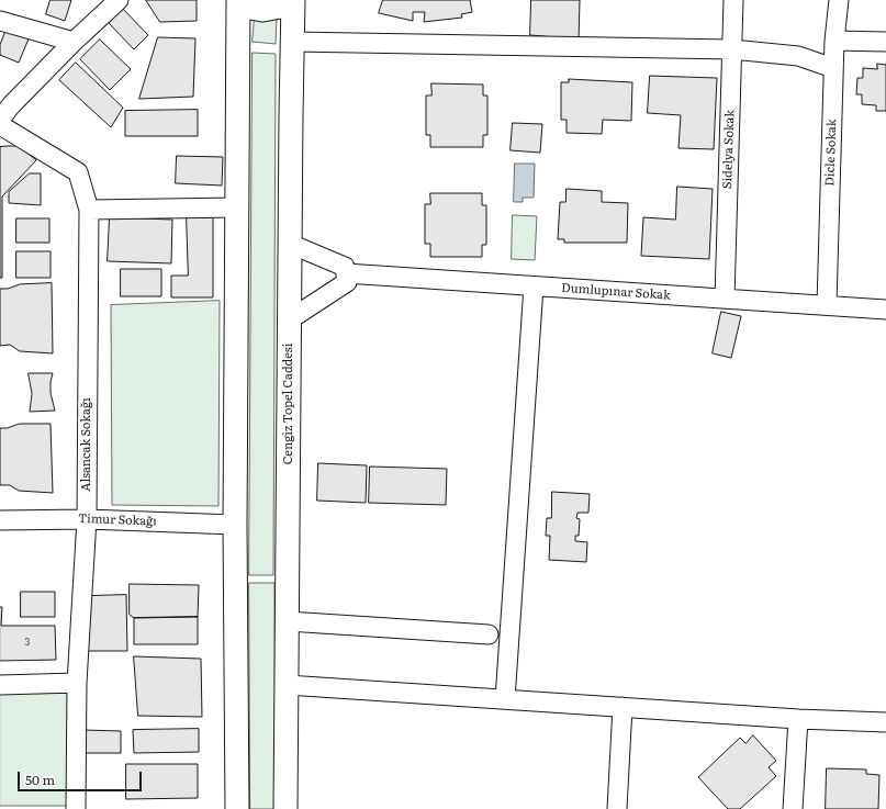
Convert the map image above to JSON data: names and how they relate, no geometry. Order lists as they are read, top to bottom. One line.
{"streets":{"main road":["Cengiz Topel Caddesi"],"street":["Sidelya Sokak","Dicle Sokak","Dumlupınar Sokak","Alsancak Sokağı","Timur Sokağı"]},"crossings":[["Sidelya Sokak","Dumlupınar Sokak"],["Dicle Sokak","Dumlupınar Sokak"],["Alsancak Sokağı","Timur Sokağı"]],"house_numbers":["3"],"scale_bar":"50 m"}
